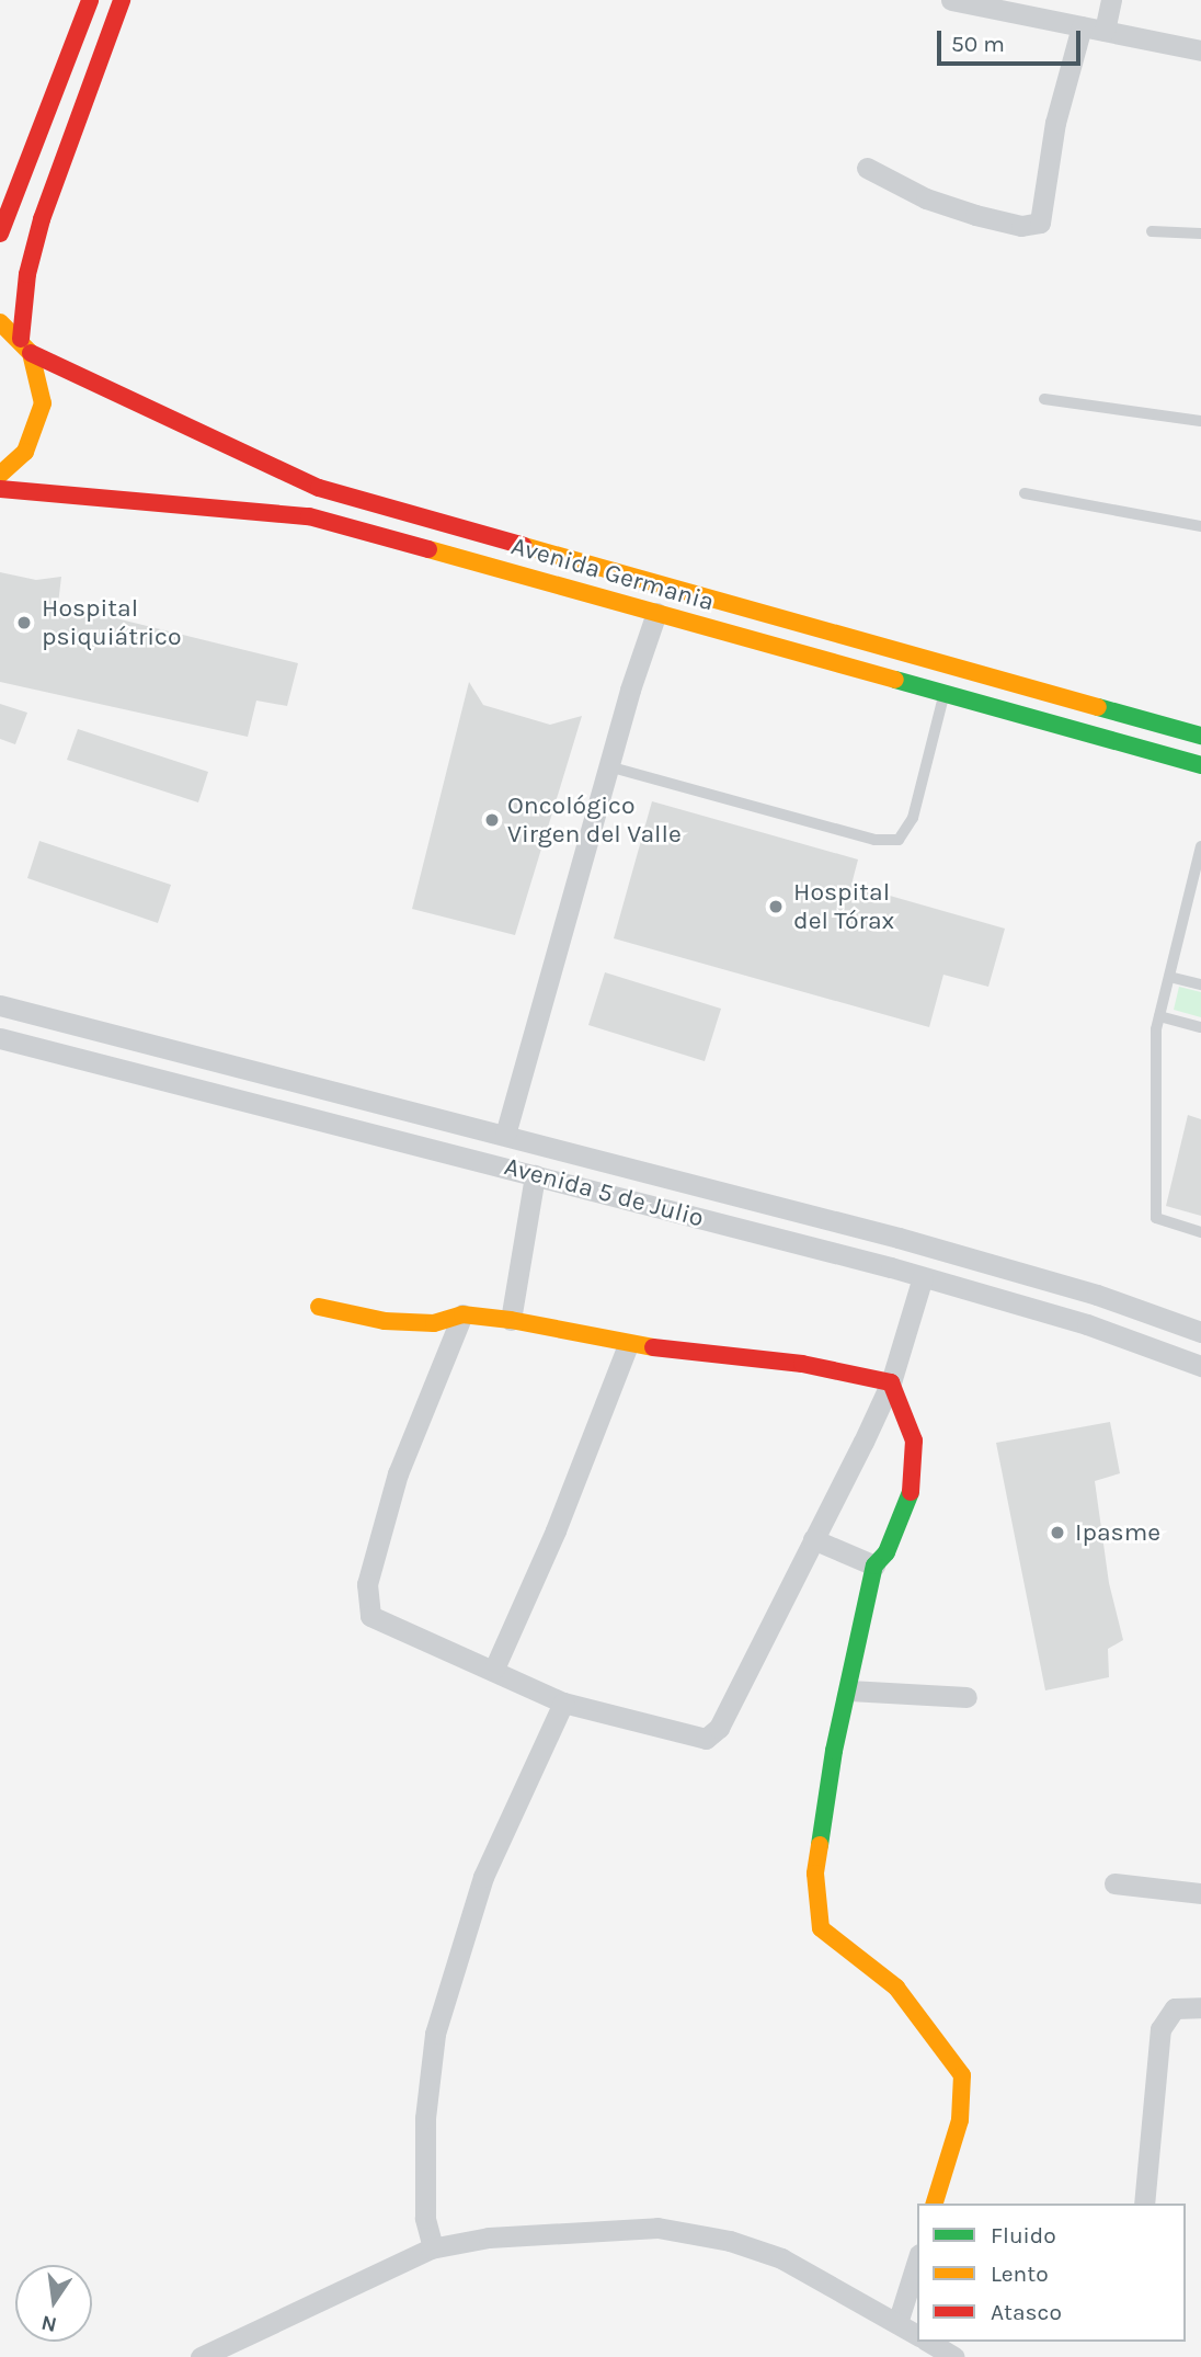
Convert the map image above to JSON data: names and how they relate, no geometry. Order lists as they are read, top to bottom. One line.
{"streets":{"street":["Avenida Germania","Avenida 5 de Julio"]},"places":["Hospital psiquiátrico","Oncológico Virgen del Valle","Hospital del Tórax","Ipasme"],"legend":["Fluido","Lento","Atasco"],"scale_bar":"50 m","north":"bottom"}
